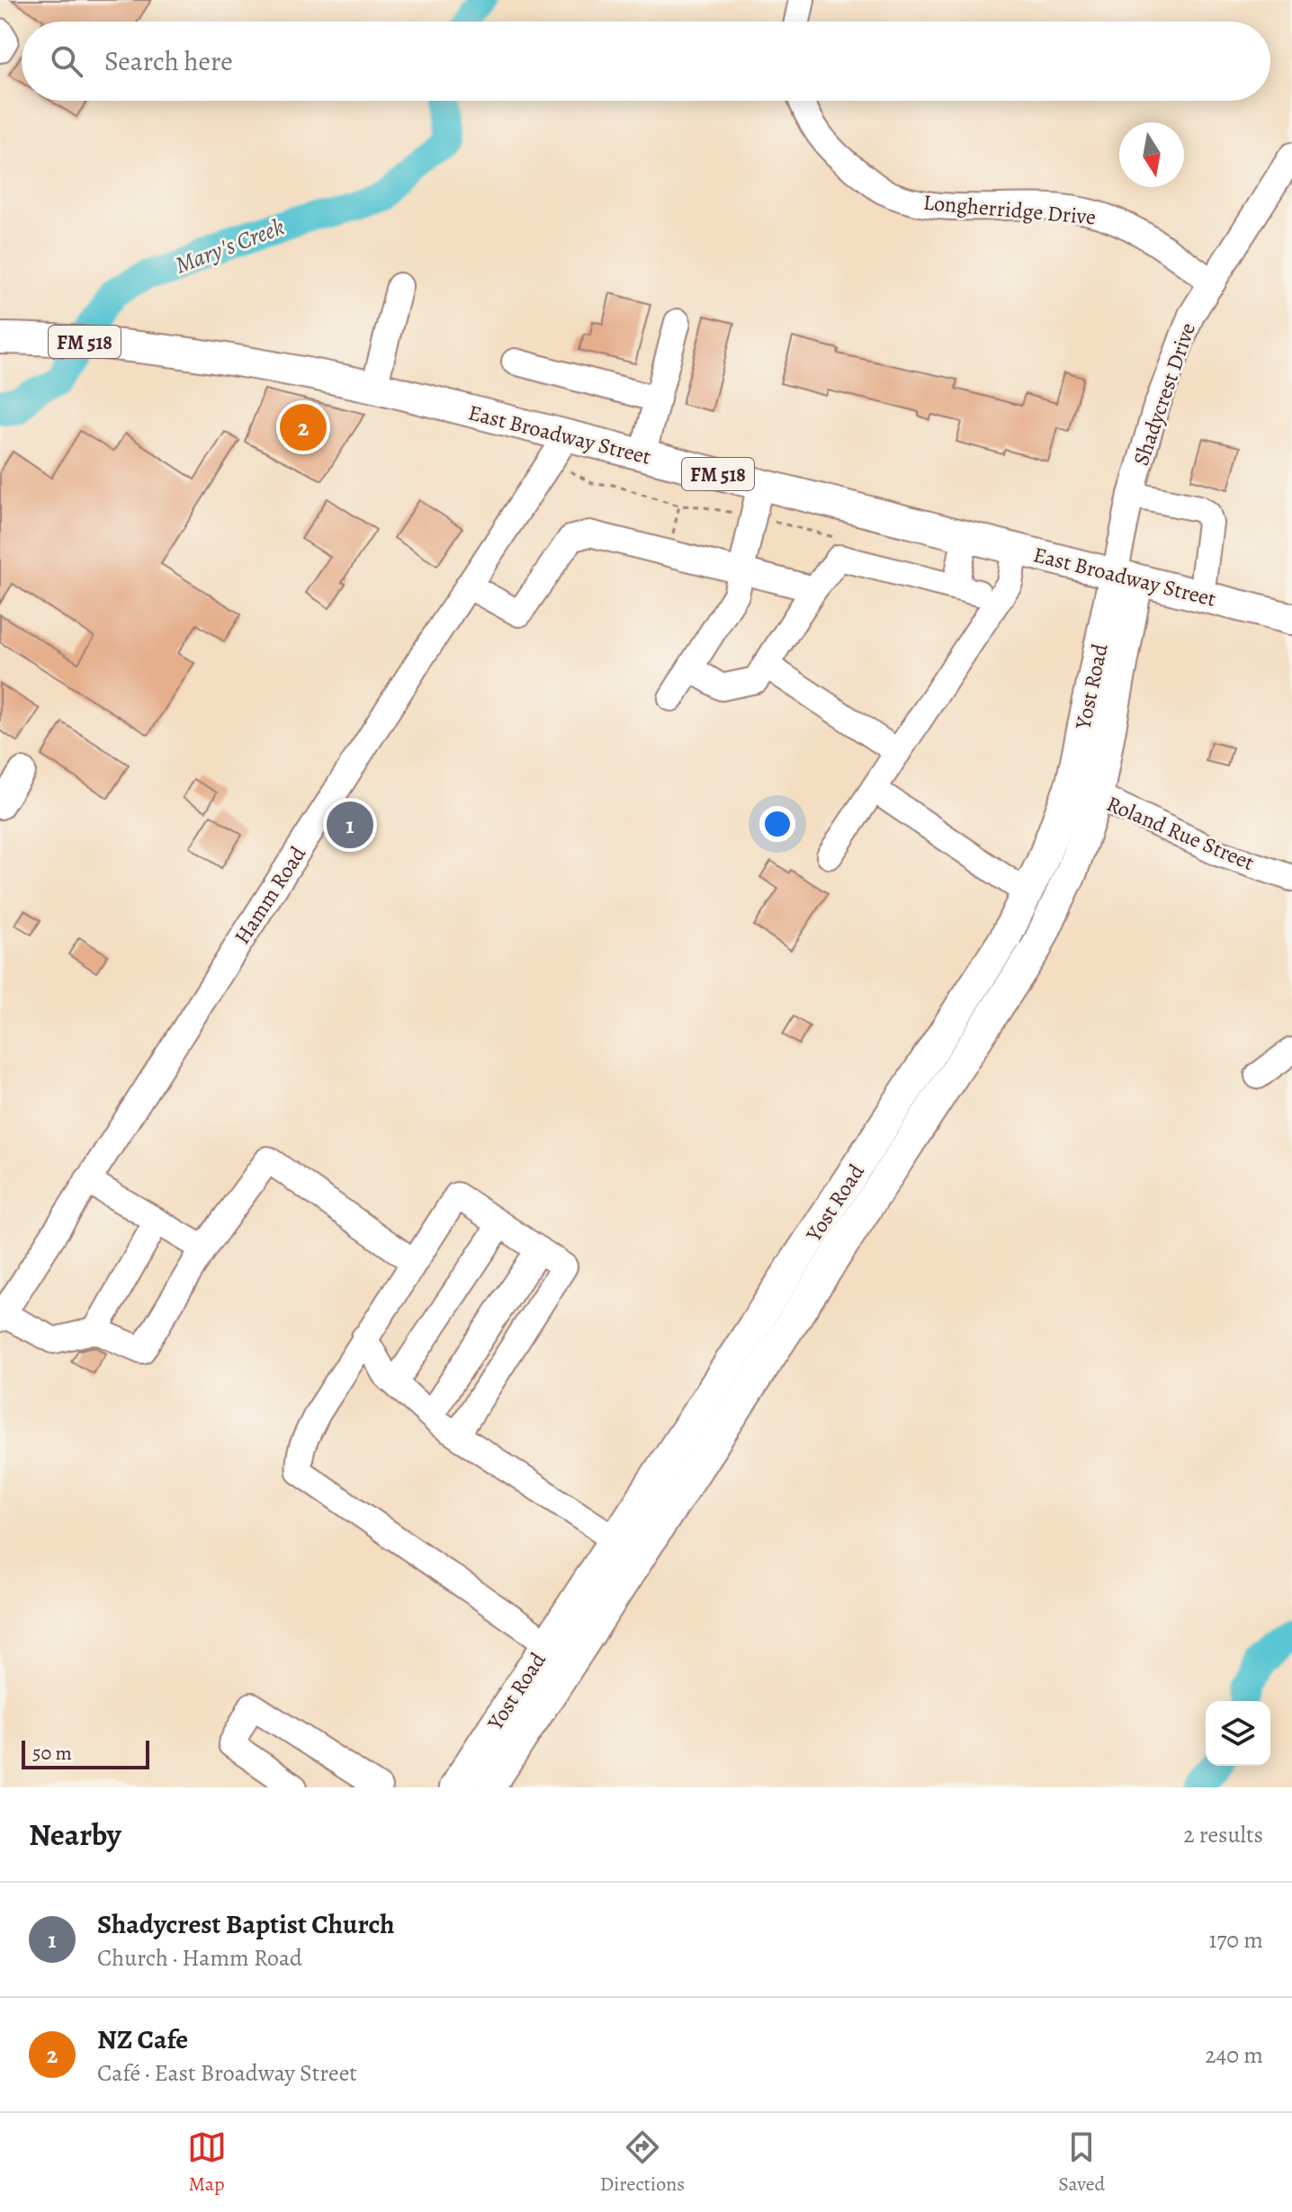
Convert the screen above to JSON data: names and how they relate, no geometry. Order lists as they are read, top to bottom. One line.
{"streets":{"main road":["FM 518","East Broadway Street","Yost Road"],"street":["Longherridge Drive","Shadycrest Drive","Roland Rue Street","Hamm Road"]},"crossings":[["Longherridge Drive","Shadycrest Drive"],["Shadycrest Drive","East Broadway Street"],["Shadycrest Drive","Yost Road"],["East Broadway Street","Yost Road"],["East Broadway Street","Hamm Road"],["Yost Road","Roland Rue Street"]],"water":["Mary's Creek"],"scale_bar":"50 m","north":"bottom","page":{"search":"Search here","pins":["2","1"],"scale":"50 m","heading":["Nearby","2 results"],"list":[{"mark":"1","name":"Shadycrest Baptist Church","note":"Church · Hamm Road","value":"170 m"},{"mark":"2","name":"NZ Cafe","note":"Café · East Broadway Street","value":"240 m"}],"nav":["Map","Directions","Saved"]}}
